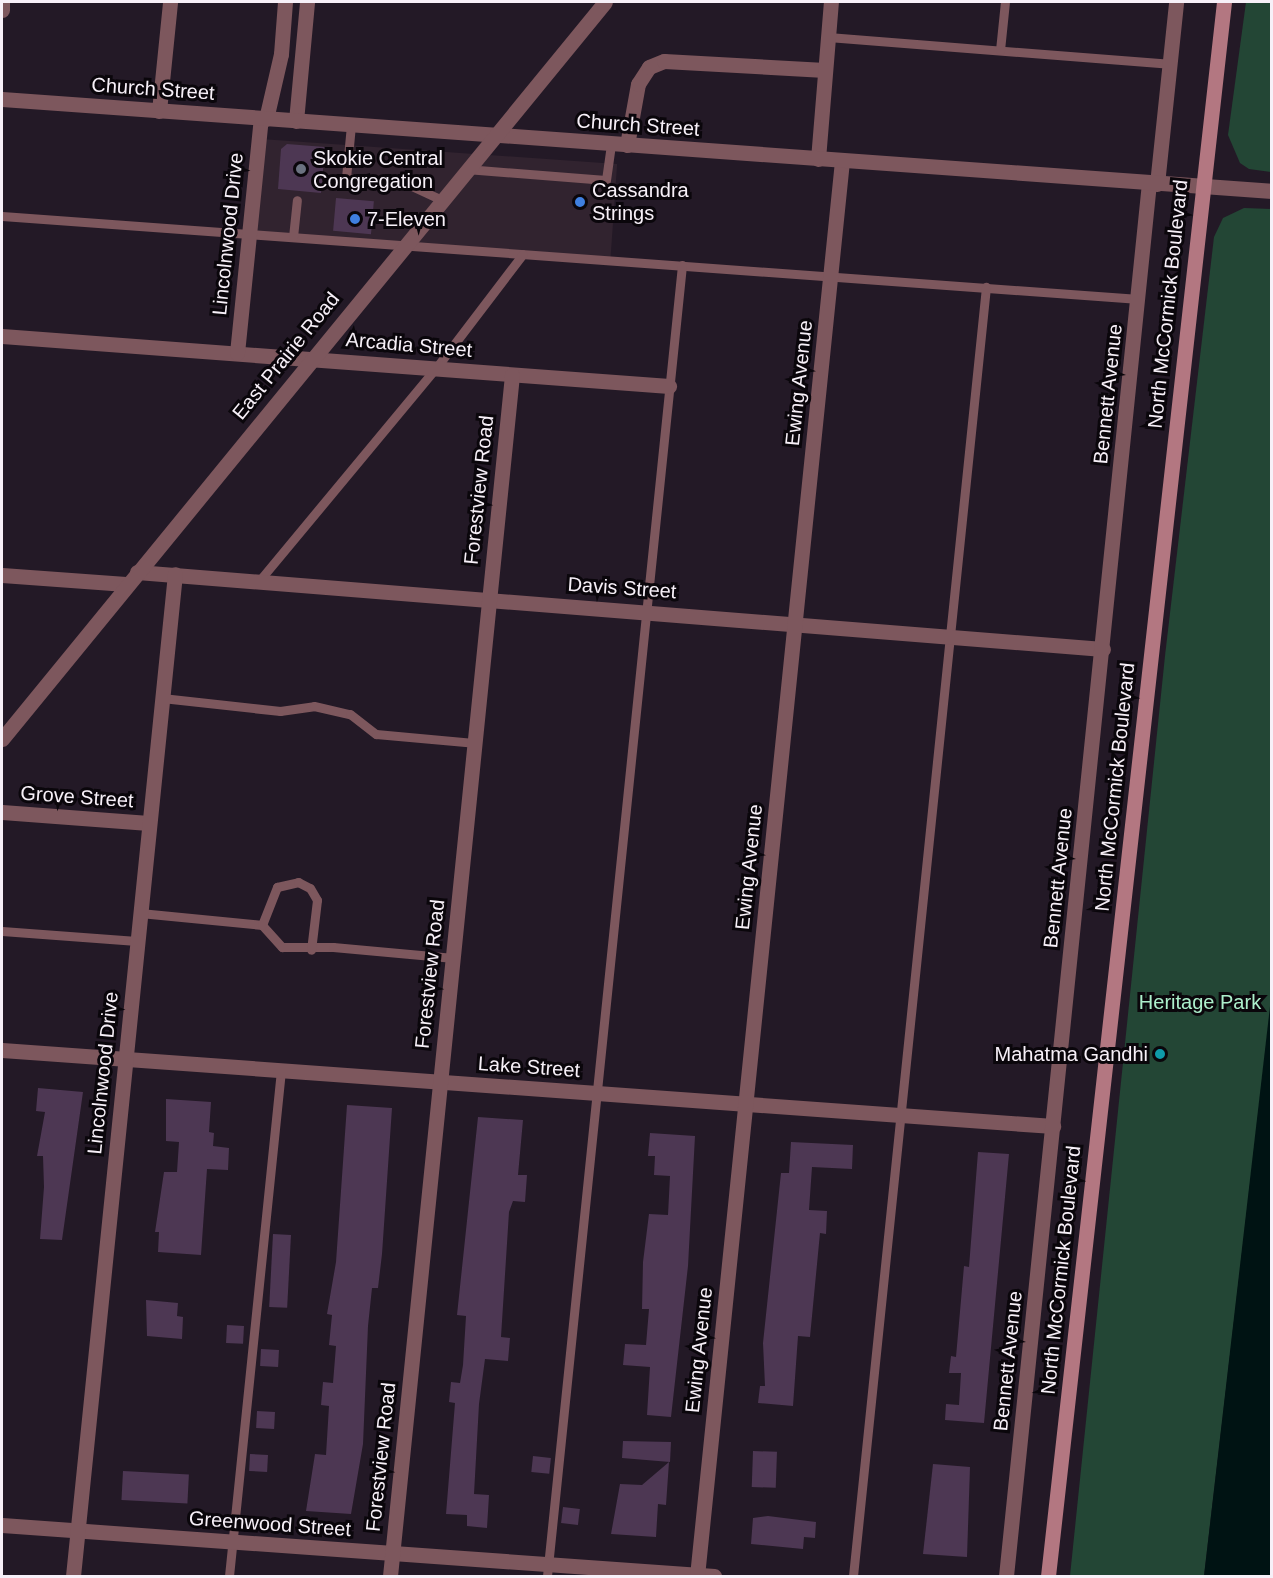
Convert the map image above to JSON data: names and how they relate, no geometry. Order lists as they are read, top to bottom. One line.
{"streets":{"main road":["North McCormick Boulevard"],"street":["Church Street","Lincolnwood Drive","Arcadia Street","East Prairie Road","Ewing Avenue","Bennett Avenue","Forestview Road","Davis Street","Grove Street","Lake Street","Greenwood Street"]},"crossings":[["Church Street","Lincolnwood Drive"],["Church Street","North McCormick Boulevard"],["Church Street","East Prairie Road"],["Church Street","Ewing Avenue"],["Church Street","Bennett Avenue"],["Lincolnwood Drive","Arcadia Street"],["Lincolnwood Drive","Davis Street"],["Lincolnwood Drive","Grove Street"],["Lincolnwood Drive","Lake Street"],["Lincolnwood Drive","Greenwood Street"],["Arcadia Street","East Prairie Road"],["Arcadia Street","Forestview Road"],["East Prairie Road","Davis Street"],["Ewing Avenue","Davis Street"],["Ewing Avenue","Lake Street"],["Ewing Avenue","Greenwood Street"],["Bennett Avenue","Davis Street"],["Bennett Avenue","Lake Street"],["Forestview Road","Davis Street"],["Forestview Road","Lake Street"],["Forestview Road","Greenwood Street"]],"parks":["Heritage Park"],"places":["Skokie Central Congregation","Cassandra Strings","7-Eleven","Mahatma Gandhi"]}
